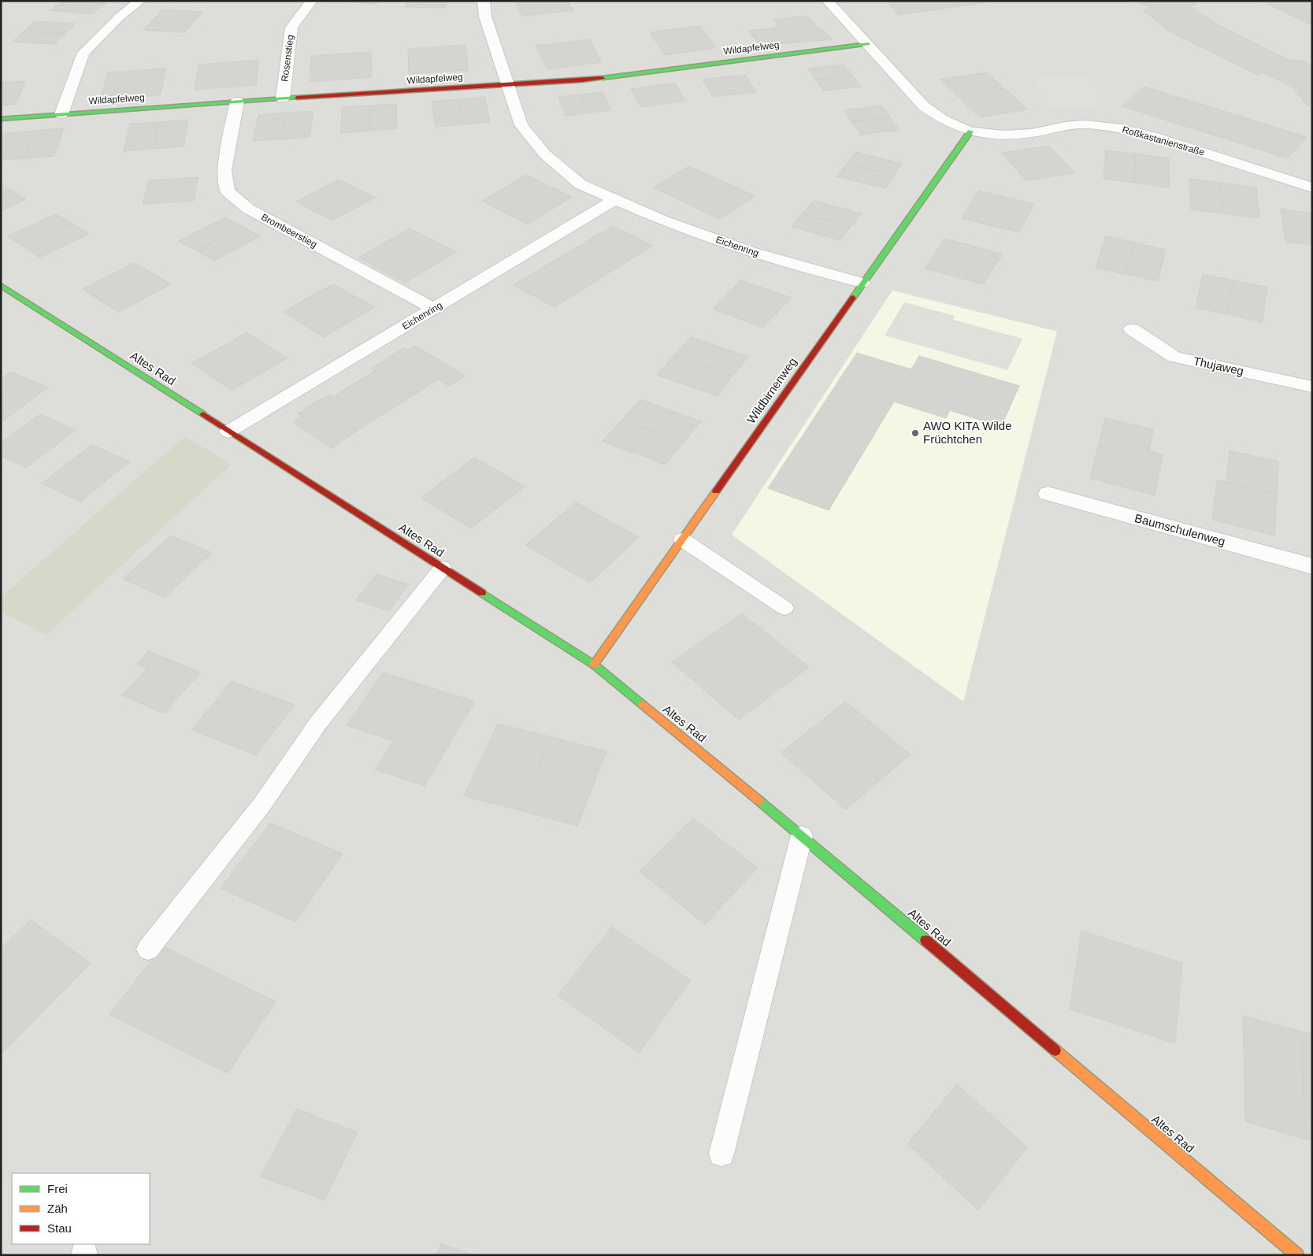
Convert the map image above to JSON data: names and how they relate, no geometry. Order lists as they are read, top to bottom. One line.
{"streets":{"street":["Wildapfelweg","Rosenstieg","Roßkastanienstraße","Brombeerstieg","Eichenring","Thujaweg","Altes Rad","Wildbirnenweg","Baumschulenweg"]},"crossings":[["Wildapfelweg","Rosenstieg"],["Wildapfelweg","Roßkastanienstraße"],["Wildapfelweg","Brombeerstieg"],["Wildapfelweg","Eichenring"],["Roßkastanienstraße","Wildbirnenweg"],["Brombeerstieg","Eichenring"],["Eichenring","Altes Rad"],["Eichenring","Wildbirnenweg"],["Altes Rad","Wildbirnenweg"]],"places":["AWO KITA Wilde Früchtchen"],"legend":["Frei","Zäh","Stau"]}
